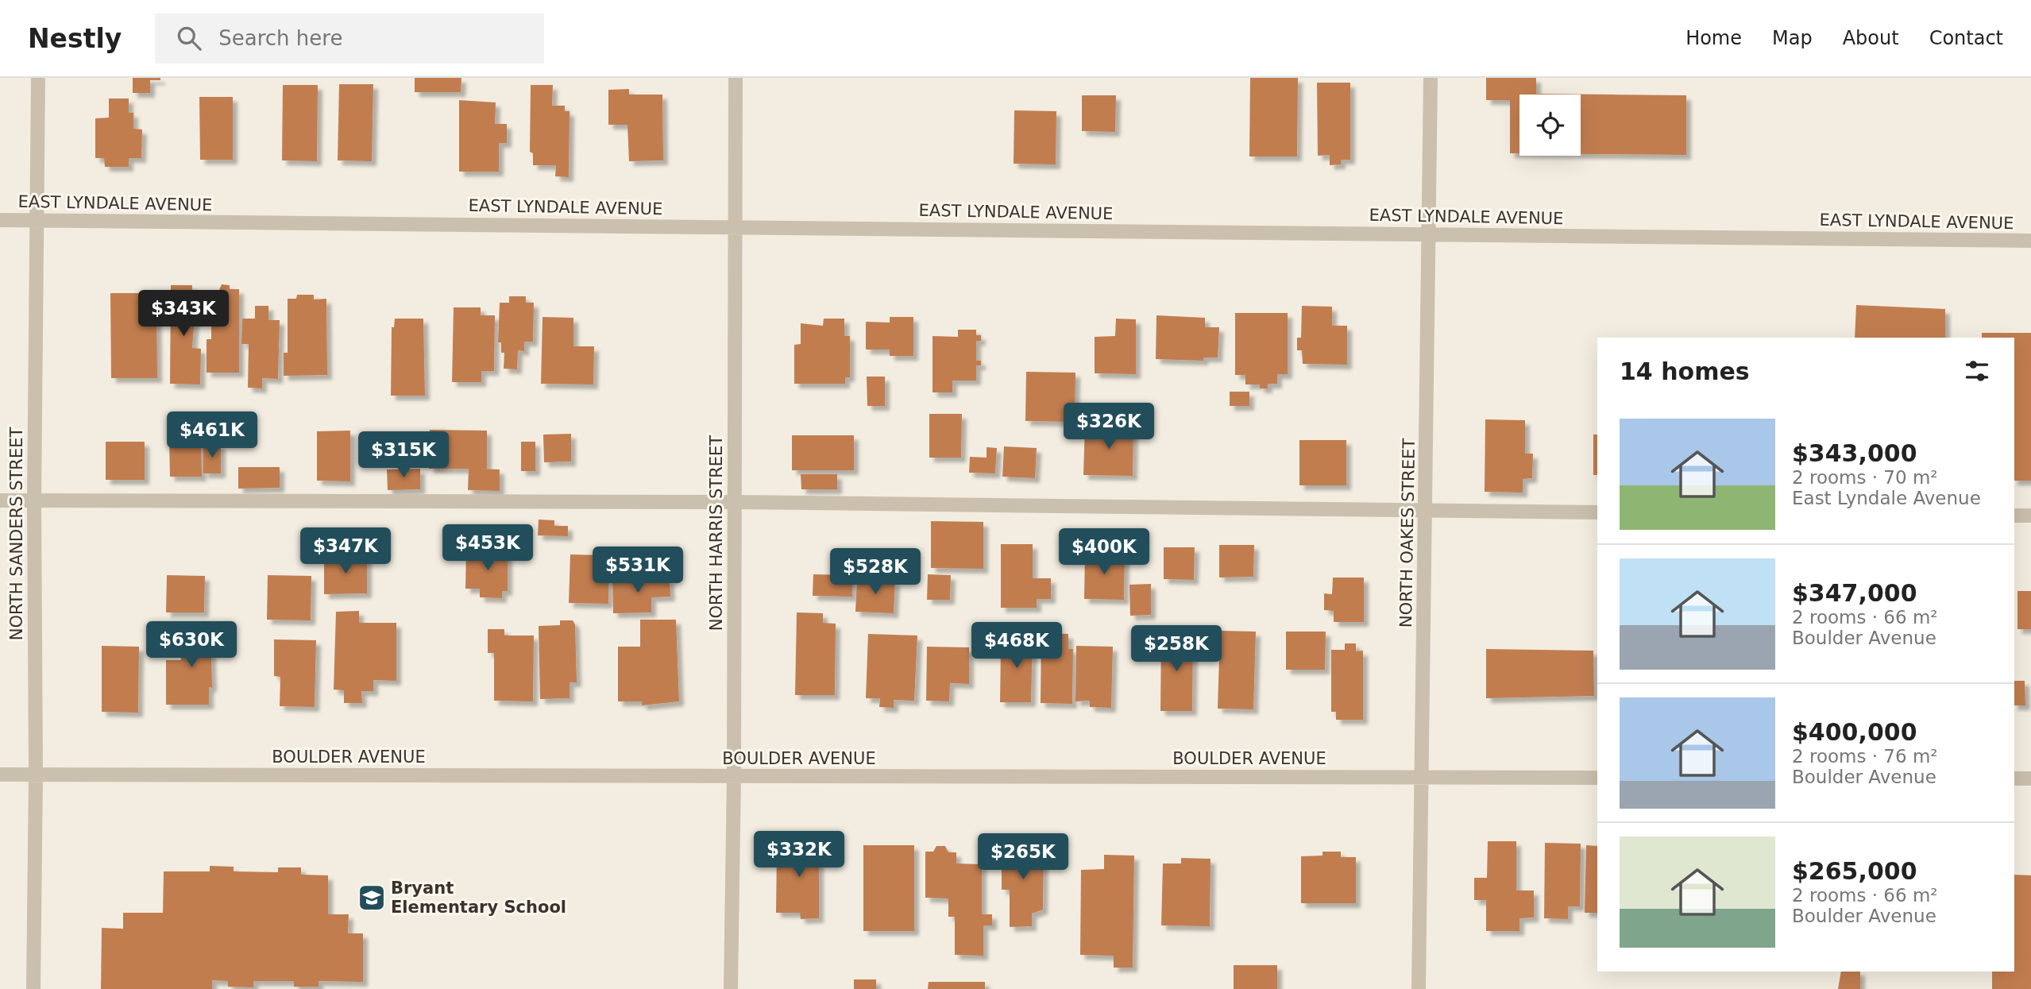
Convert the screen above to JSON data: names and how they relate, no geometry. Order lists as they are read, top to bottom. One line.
{"streets":{"street":["EAST LYNDALE AVENUE","NORTH HARRIS STREET","NORTH OAKES STREET","NORTH SANDERS STREET","BOULDER AVENUE"]},"crossings":[["EAST LYNDALE AVENUE","NORTH HARRIS STREET"],["EAST LYNDALE AVENUE","NORTH OAKES STREET"],["EAST LYNDALE AVENUE","NORTH SANDERS STREET"],["NORTH HARRIS STREET","BOULDER AVENUE"],["NORTH OAKES STREET","BOULDER AVENUE"],["NORTH SANDERS STREET","BOULDER AVENUE"]],"places":{"school or university":["Bryant Elementary School"]},"page":{"header":"Nestly","search":"Search here","nav":["Home","Map","About","Contact"],"price":["$343K","$326K","$461K","$315K","$453K","$347K","$400K","$531K","$528K","$630K","$468K","$258K","$332K","$265K"],"heading":"14 homes","list":[{"name":"$343,000","note":"2 rooms · 70 m² · East Lyndale Avenue"},{"name":"$347,000","note":"2 rooms · 66 m² · Boulder Avenue"},{"name":"$400,000","note":"2 rooms · 76 m² · Boulder Avenue"},{"name":"$265,000","note":"2 rooms · 66 m² · Boulder Avenue"}]}}
